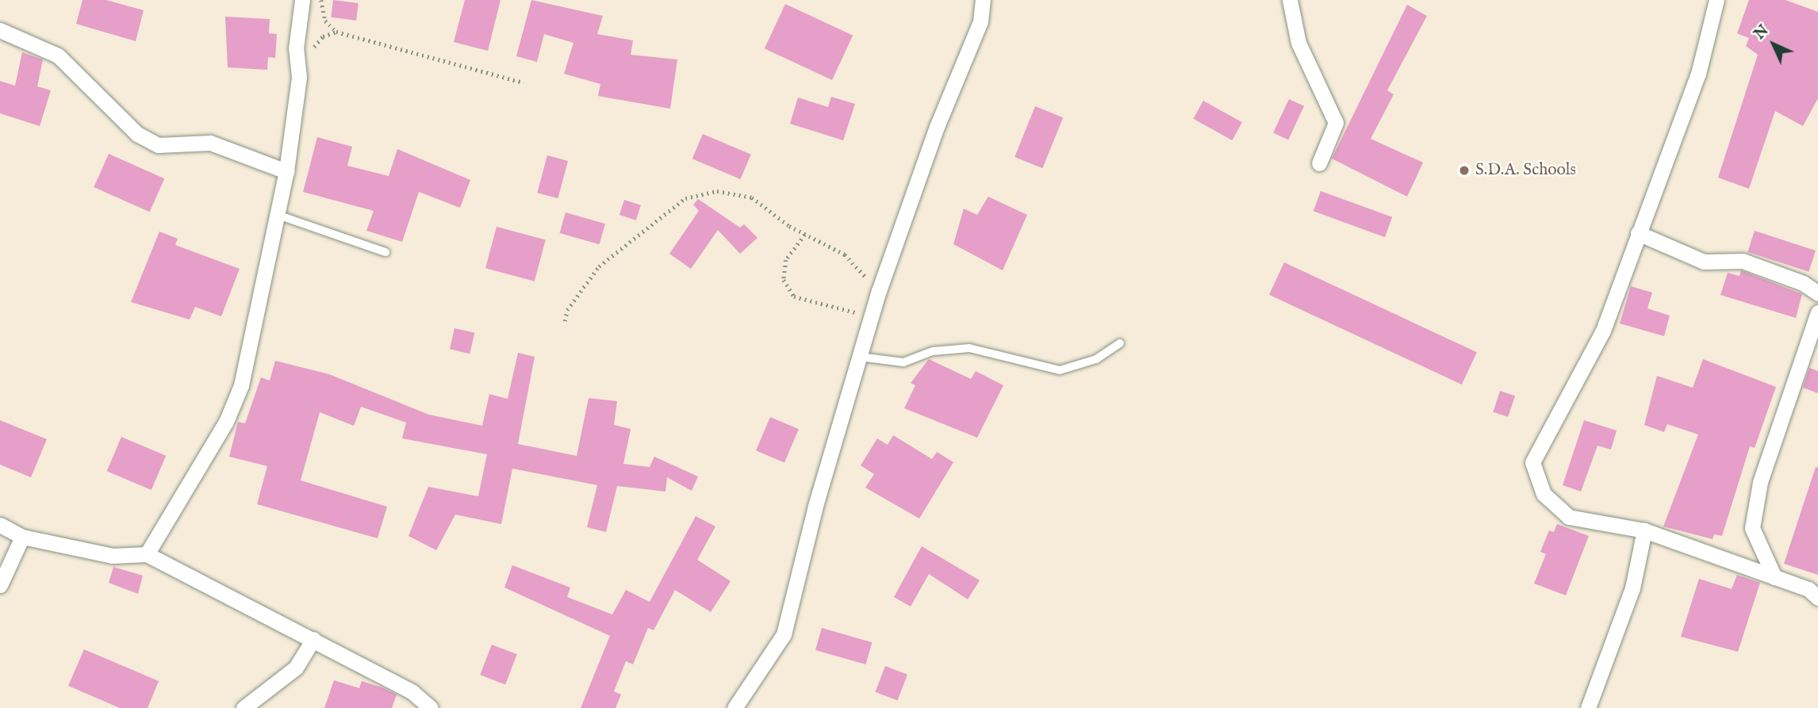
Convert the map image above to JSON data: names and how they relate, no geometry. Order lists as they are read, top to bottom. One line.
{"places":["S.D.A. Schools"],"north":"top left"}
